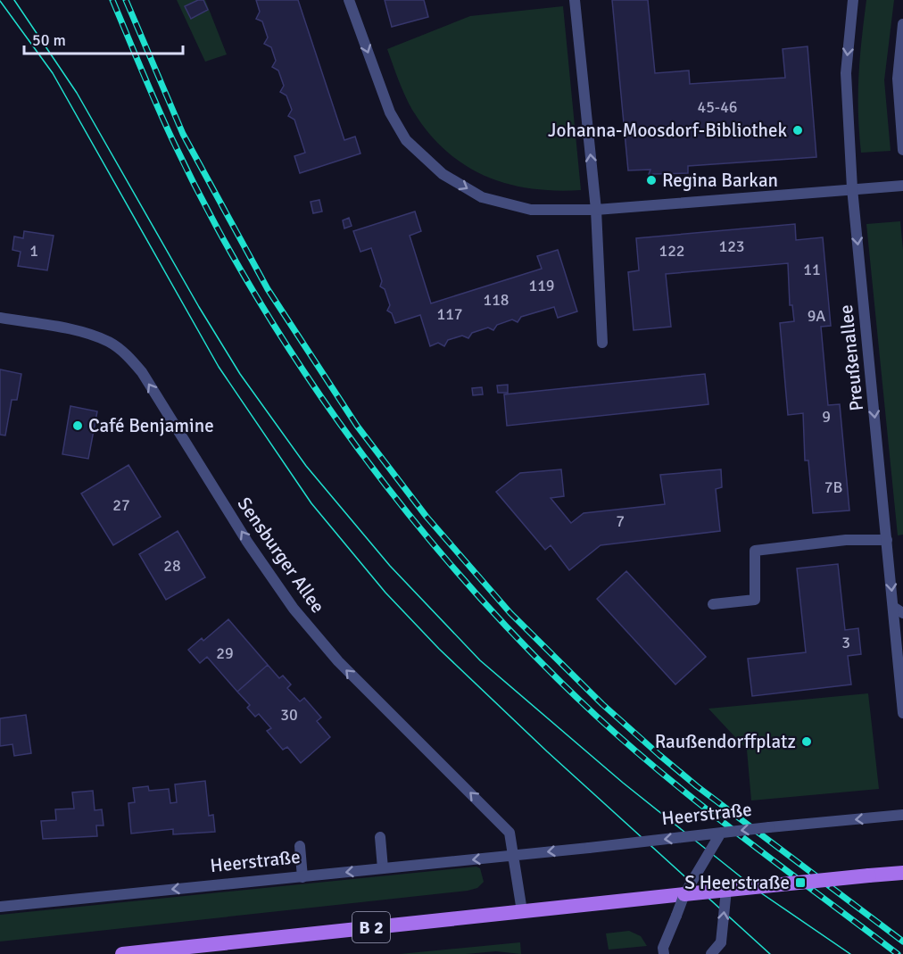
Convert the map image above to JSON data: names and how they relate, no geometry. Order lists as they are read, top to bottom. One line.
{"streets":{"main road":["B 2"],"street":["Preußenallee","Sensburger Allee","Heerstraße"]},"crossings":[["Sensburger Allee","Heerstraße"]],"one_way":["Preußenallee","Sensburger Allee","Heerstraße"],"places":{"other":["Johanna-Moosdorf-Bibliothek","Regina Barkan","Café Benjamine","Raußendorffplatz"],"transit":["S Heerstraße"]},"house_numbers":["45-46","123","1","122","11","119","118","117","9A","9","7B","27","7","28","3","29","30"],"scale_bar":"50 m"}
